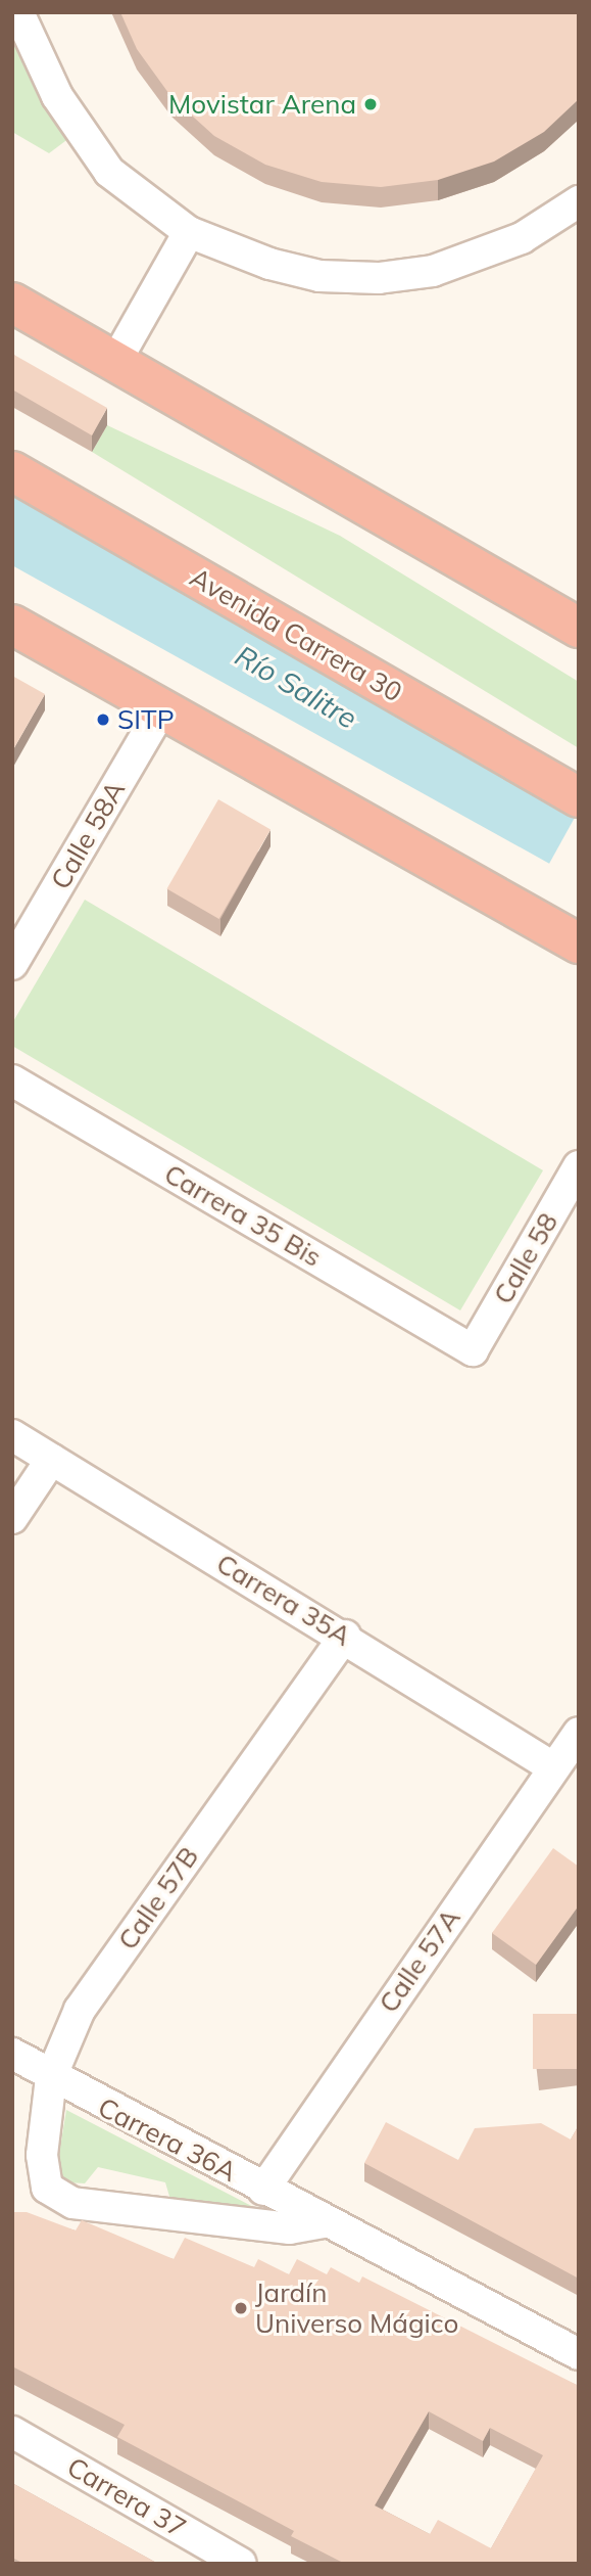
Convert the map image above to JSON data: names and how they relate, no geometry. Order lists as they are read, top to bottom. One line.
{"streets":{"highway":["Avenida Carrera 30"],"street":["Calle 58A","Carrera 35 Bis","Calle 58","Carrera 35A","Calle 57B","Calle 57A","Carrera 36A","Carrera 37"]},"crossings":[["Carrera 35 Bis","Calle 58"],["Carrera 35A","Calle 57B"],["Carrera 35A","Calle 57A"],["Calle 57B","Carrera 36A"],["Calle 57A","Carrera 36A"]],"water":["Río Salitre"],"places":["Movistar Arena","SITP","Jardín Universo Mágico"]}
